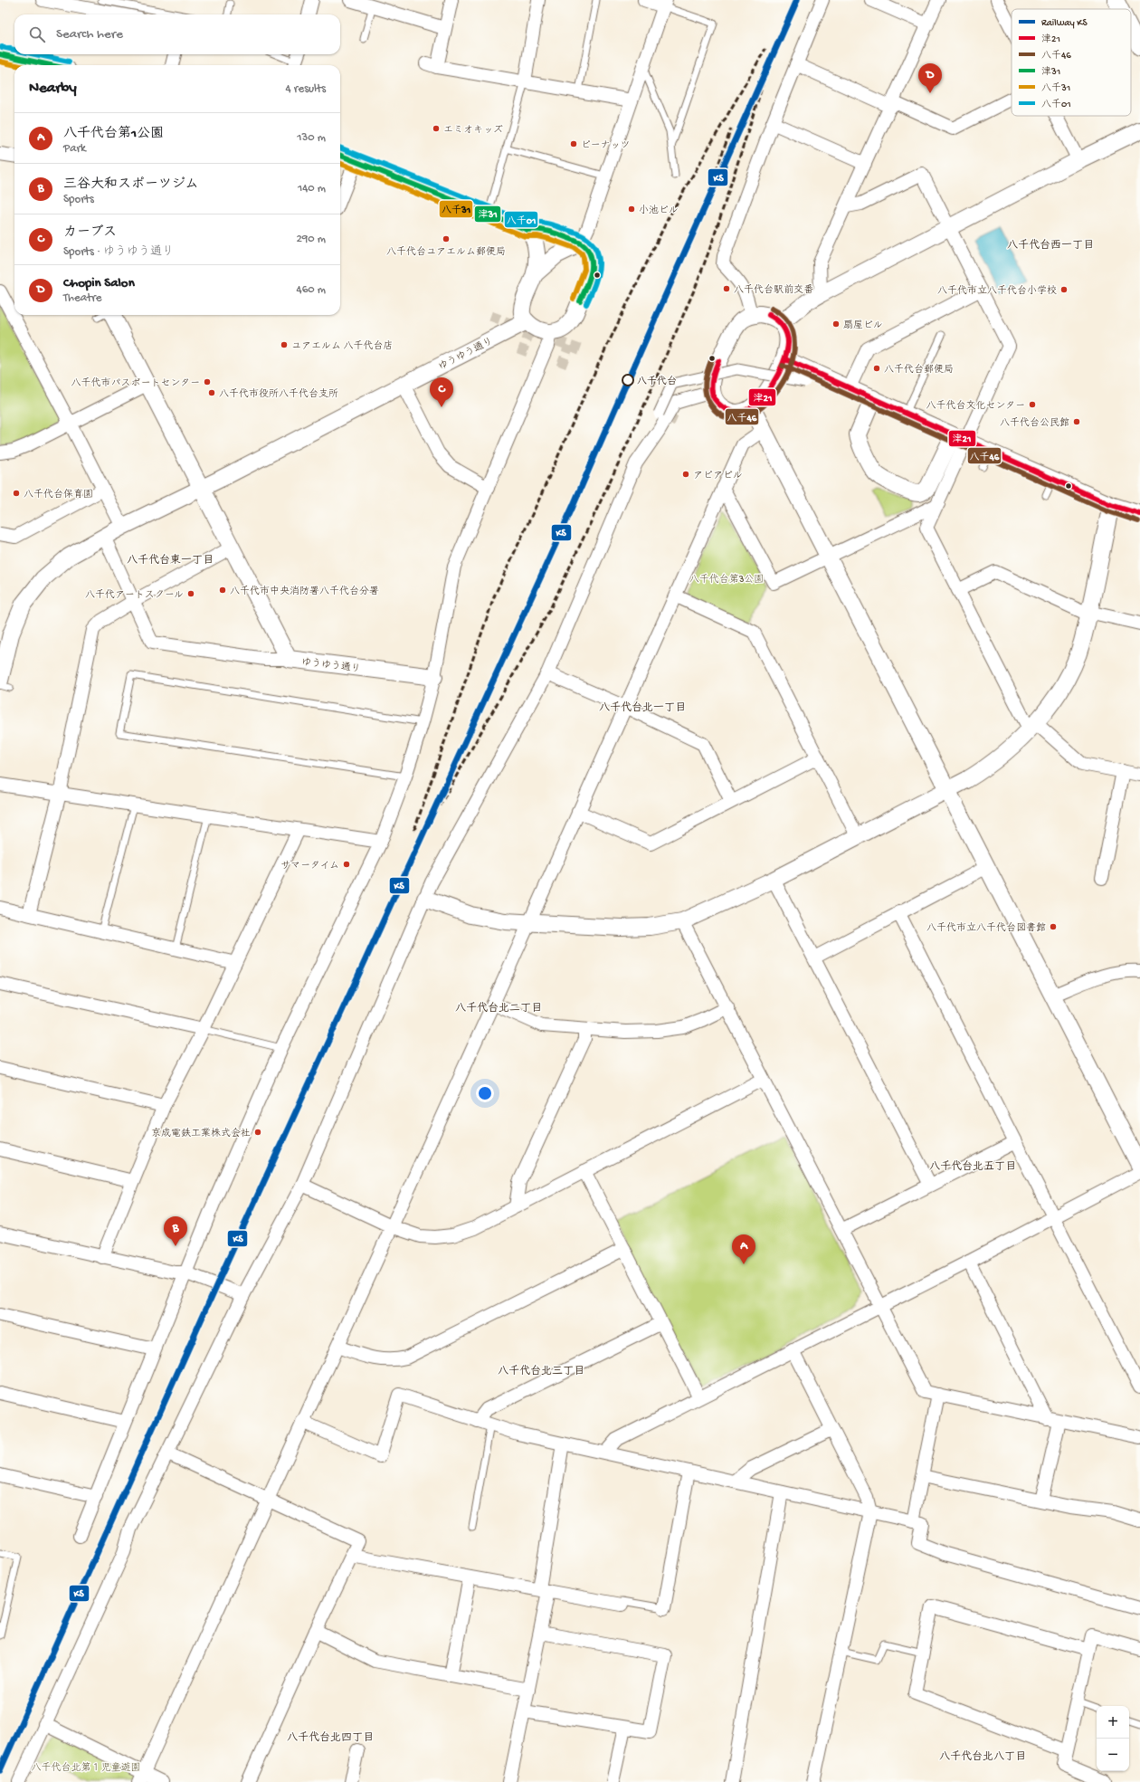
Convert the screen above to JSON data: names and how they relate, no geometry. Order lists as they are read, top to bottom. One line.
{"streets":{"street":["ゆうゆう通り"]},"districts":["八千代台西一丁目","八千代台東一丁目","八千代台北一丁目","八千代台北二丁目","八千代台北五丁目","八千代台北三丁目","八千代台北四丁目","八千代台北八丁目"],"parks":["八千代台第3公園","八千代台北第１児童遊園"],"places":["エミオキッズ","ピーナッツ","小池ビル","八千代台ユアエルム郵便局","八千代台駅前交番","八千代市立八千代台小学校","扇屋ビル","ユアエルム 八千代台店","八千代台郵便局","八千代台","八千代市パスポートセンター","八千代市役所八千代台支所","八千代台文化センター","八千代台公民館","アピアビル","八千代台保育園","八千代市中央消防署八千代台分署","八千代アートスクール","サマータイム","八千代市立八千代台図書館","京成電鉄工業株式会社"],"lines":["rail line KS","transit line 八千01","transit line 津31","transit line 八千31","transit line 八千46","transit line 津21"],"legend":["Railway KS","津21","八千46","津31","八千31","八千01"],"page":{"search":"Search here","pins":["D","C","B","A"],"heading":["Nearby","4 results"],"list":[{"mark":"A","name":"八千代台第1公園","note":"Park","value":"130 m"},{"mark":"B","name":"三谷大和スポーツジム","note":"Sports","value":"140 m"},{"mark":"C","name":"カーブス","note":"Sports · ゆうゆう通り","value":"290 m"},{"mark":"D","name":"Chopin Salon","note":"Theatre","value":"460 m"}],"map_buttons":["+","−"]}}
